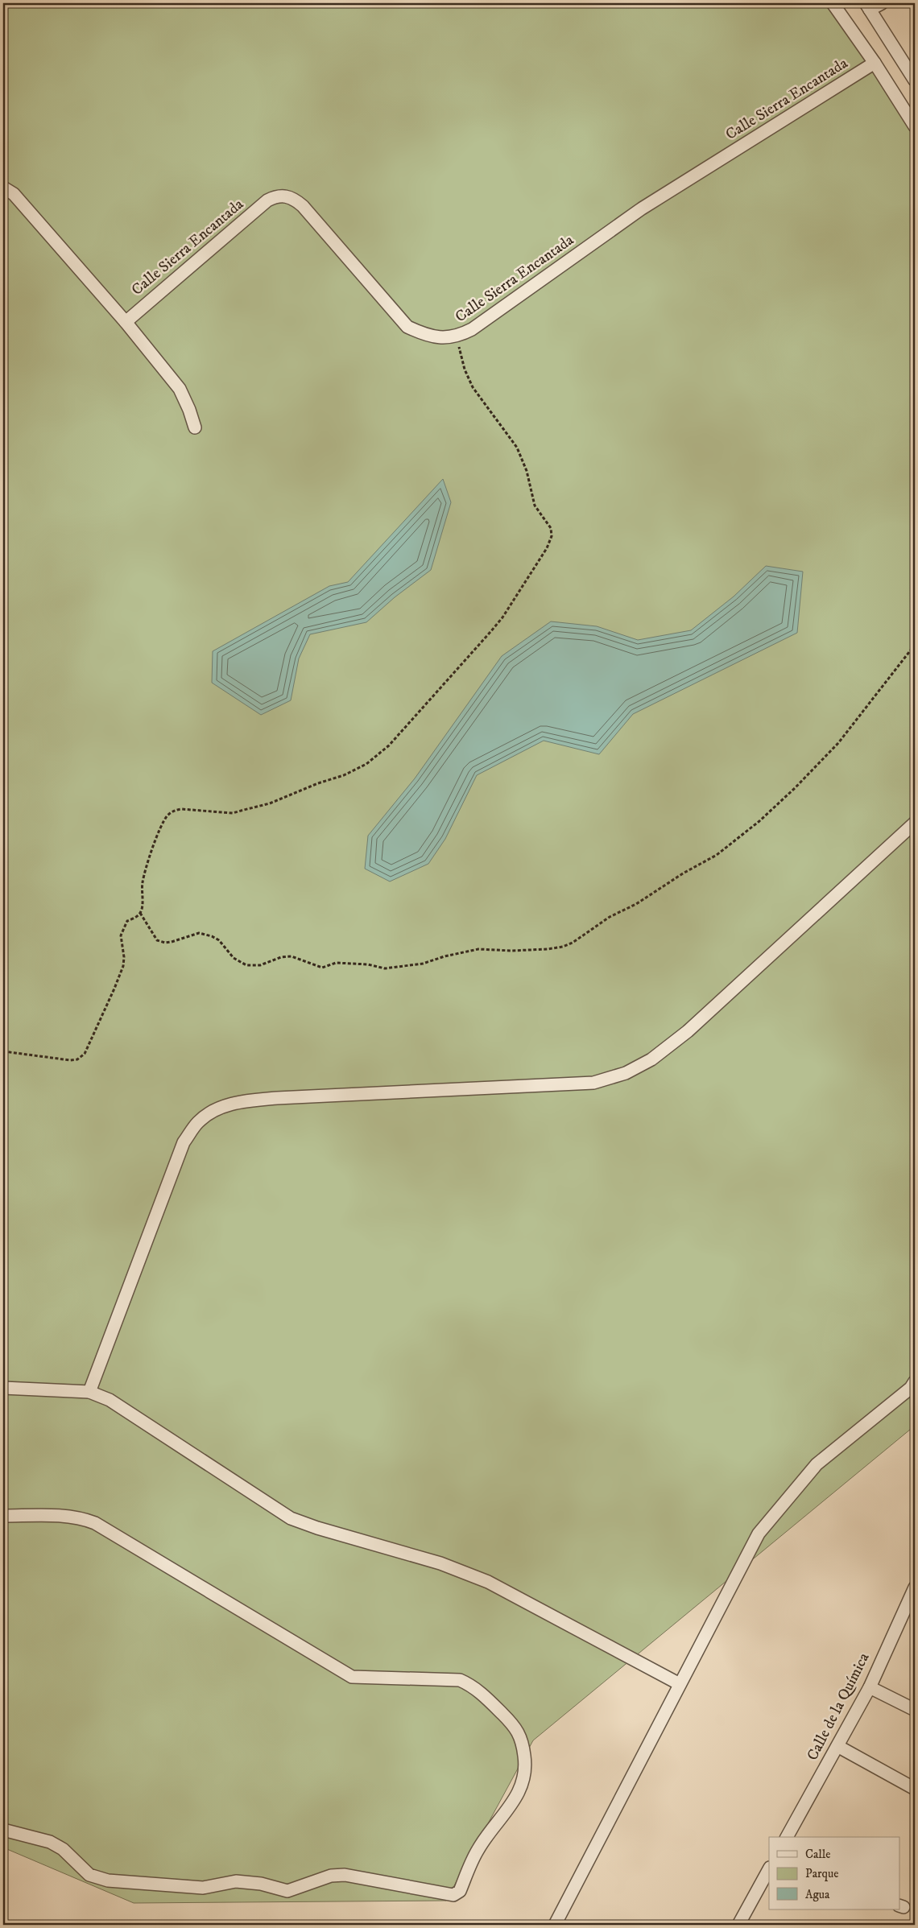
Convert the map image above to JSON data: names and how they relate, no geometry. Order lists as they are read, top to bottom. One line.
{"streets":{"street":["Calle Sierra Encantada","Calle de la Química"]},"legend":["Calle","Parque","Agua"]}
